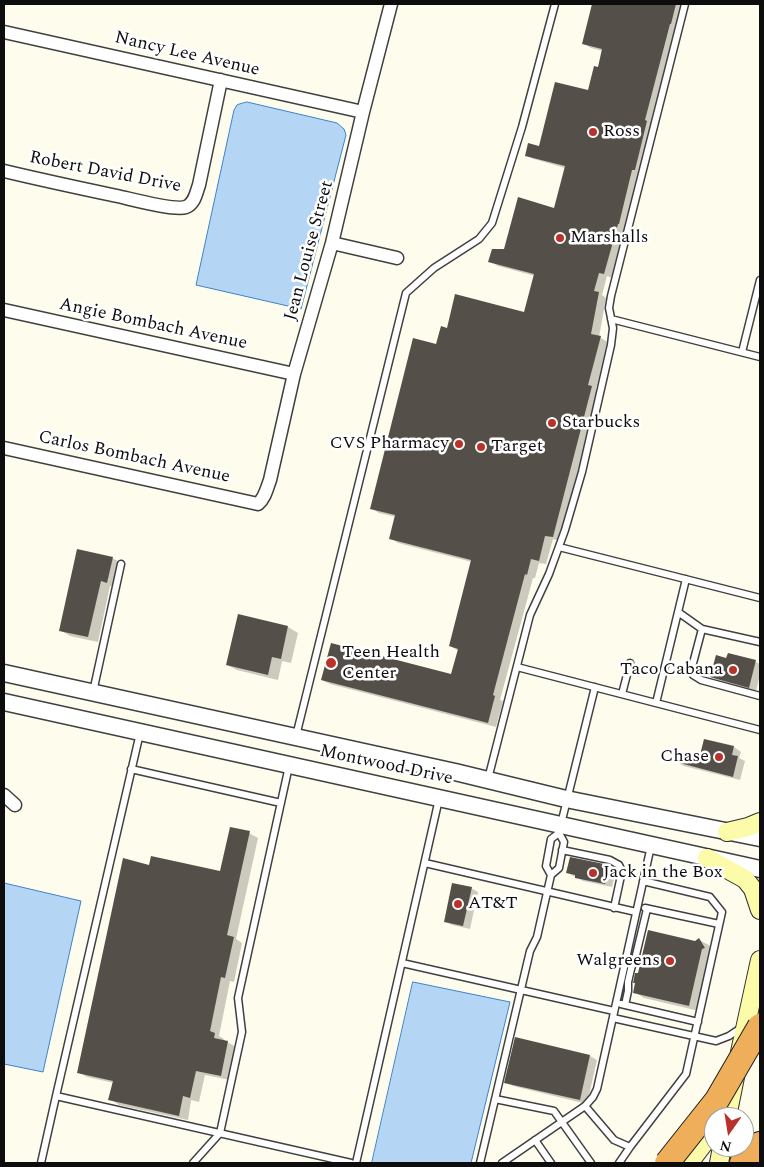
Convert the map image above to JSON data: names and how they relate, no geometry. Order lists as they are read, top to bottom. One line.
{"streets":{"street":["Nancy Lee Avenue","Robert David Drive","Jean Louise Street","Angie Bombach Avenue","Carlos Bombach Avenue","Montwood Drive"]},"crossings":[["Nancy Lee Avenue","Robert David Drive"],["Nancy Lee Avenue","Jean Louise Street"],["Jean Louise Street","Angie Bombach Avenue"],["Jean Louise Street","Carlos Bombach Avenue"]],"places":["Ross","Marshalls","Starbucks","CVS Pharmacy","Target","Teen Health Center","Taco Cabana","Chase","Jack in the Box","AT&T","Walgreens"],"north":"bottom"}
